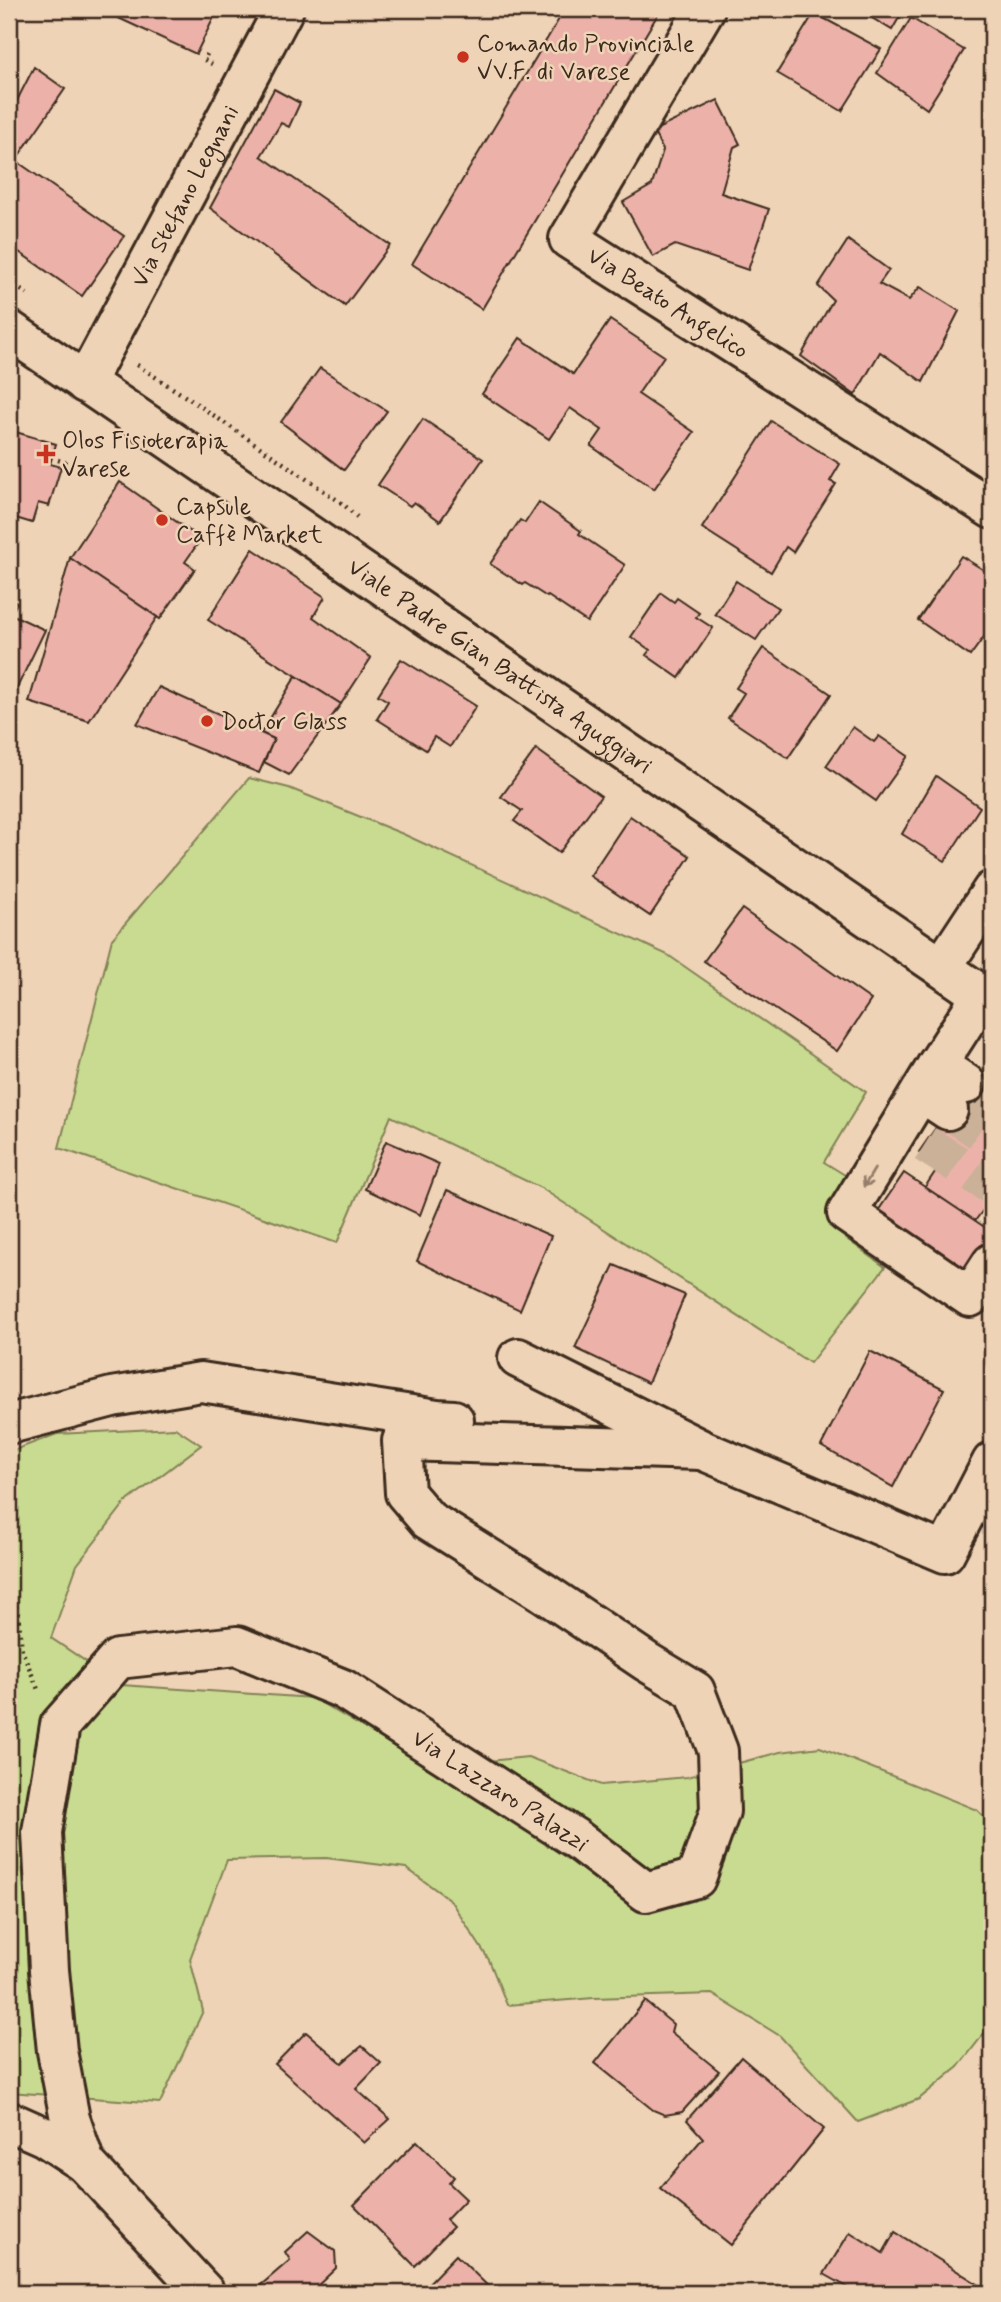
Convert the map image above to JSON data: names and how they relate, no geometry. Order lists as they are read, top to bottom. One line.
{"streets":{"street":["Via Stefano Legnani","Via Beato Angelico","Viale Padre Gian Battista Aguggiari","Via Lazzaro Palazzi"]},"crossings":[["Via Stefano Legnani","Viale Padre Gian Battista Aguggiari"]],"places":{"other":["Comando Provinciale VV.F. di Varese","Capsule Caffè Market","Doctor Glass"],"health":["Olos Fisioterapia Varese"]}}
